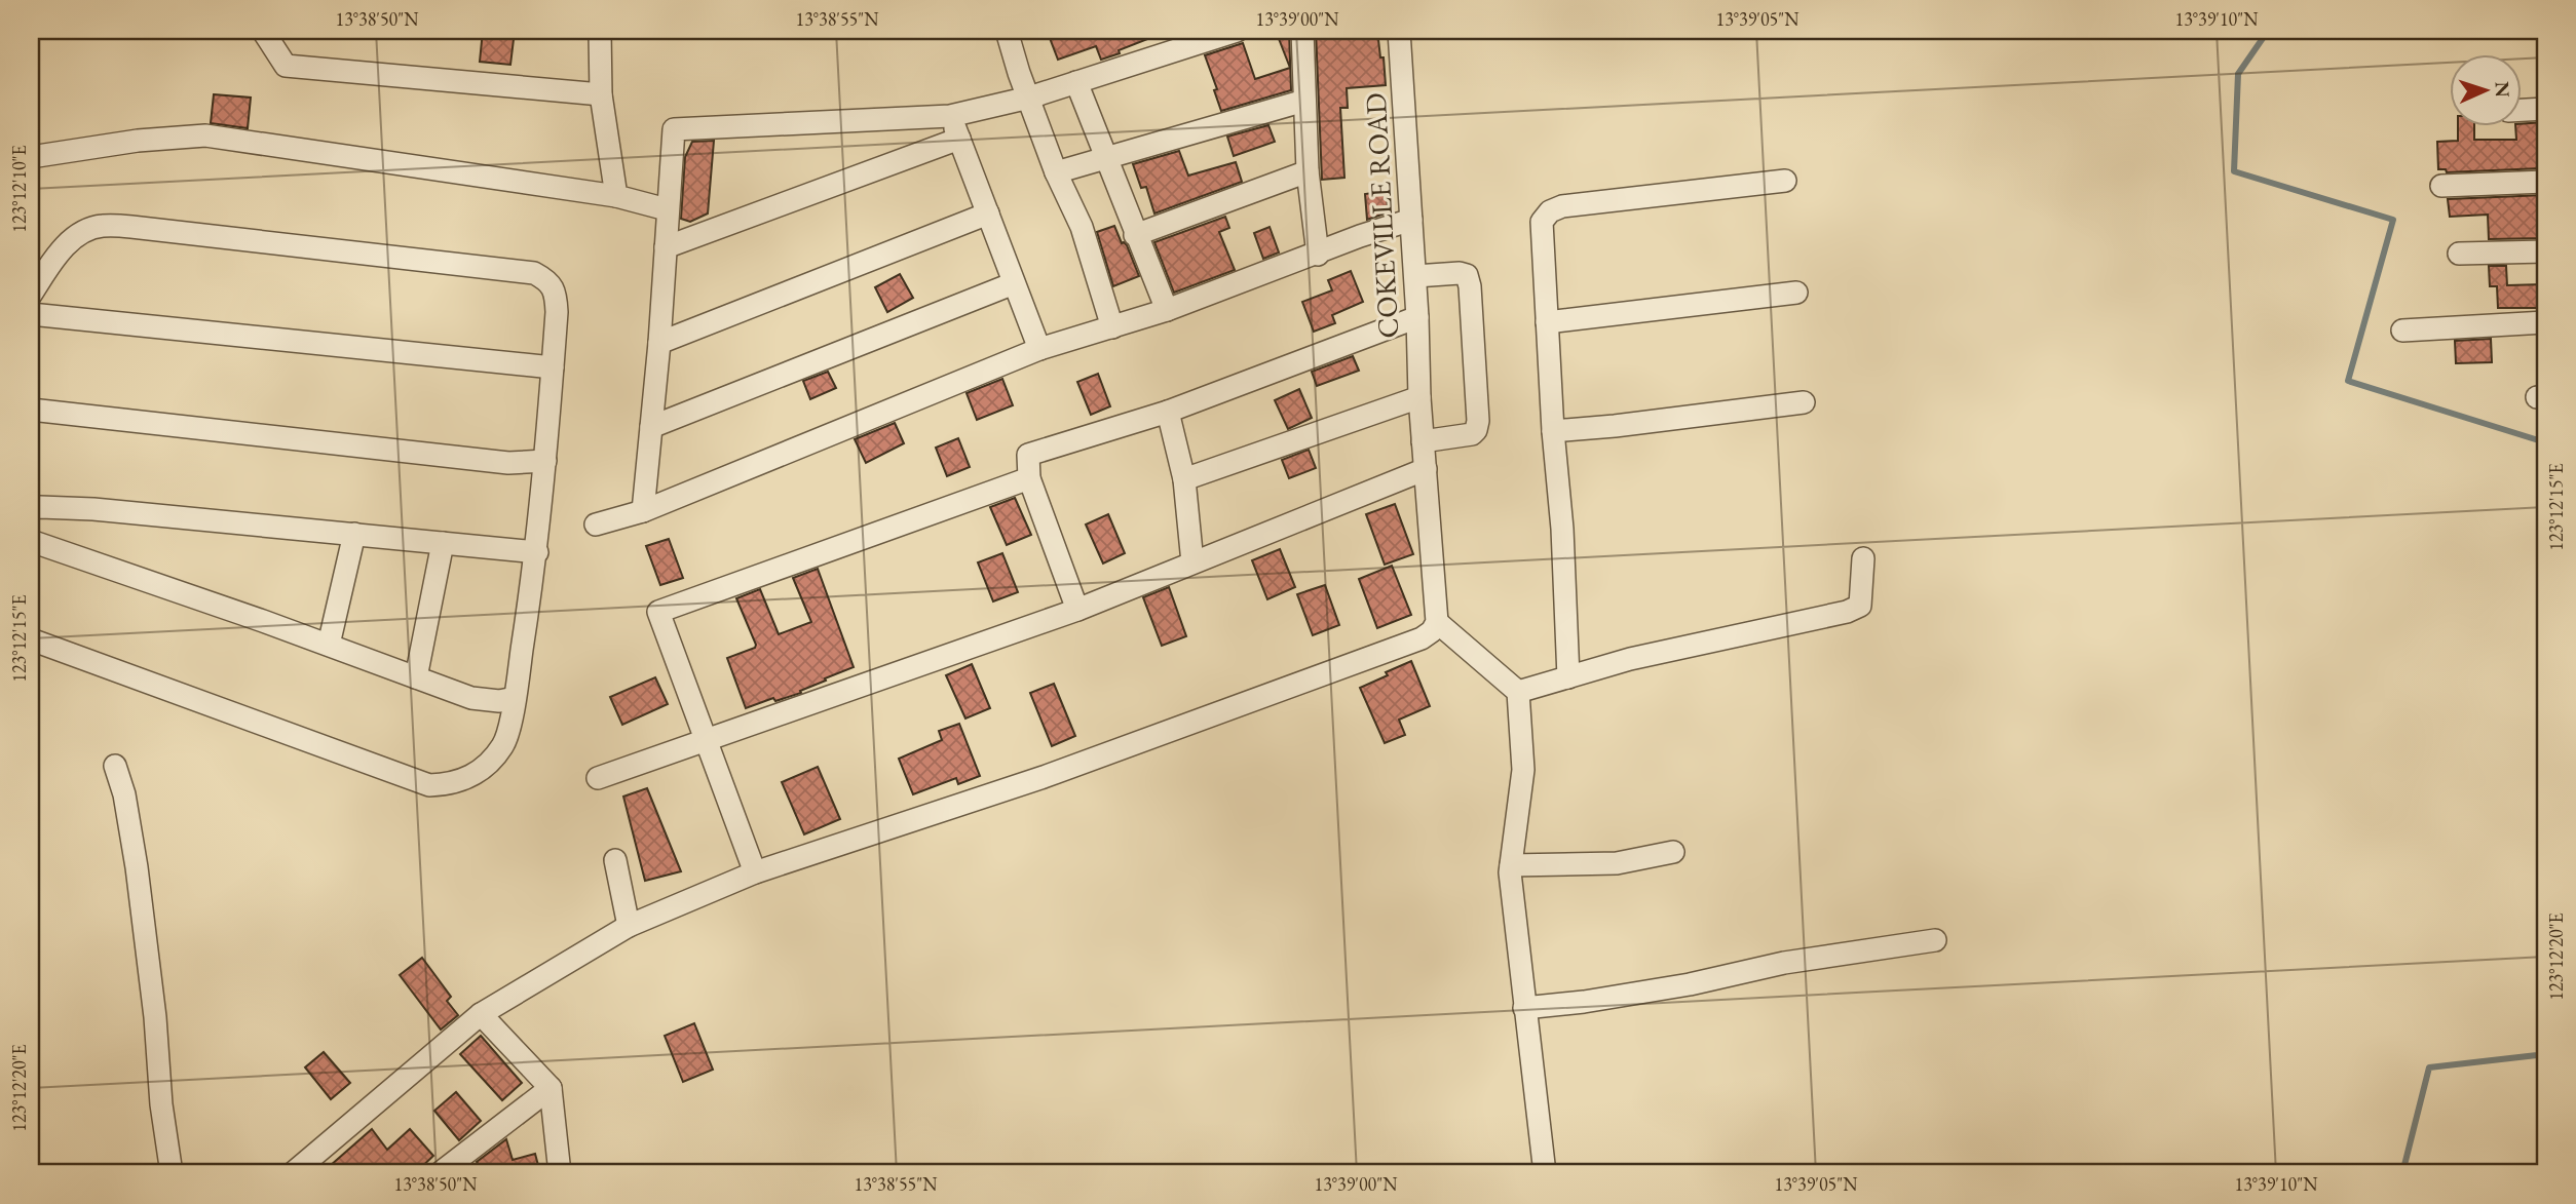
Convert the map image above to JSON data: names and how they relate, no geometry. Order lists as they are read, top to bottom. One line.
{"streets":{"street":["COKEVILLE ROAD"]},"north":"right","coordinates":["13°38'50\"N","13°38'55\"N","13°39'00\"N","13°39'05\"N","13°39'10\"N","123°12'10\"E","123°12'15\"E","123°12'20\"E"]}
